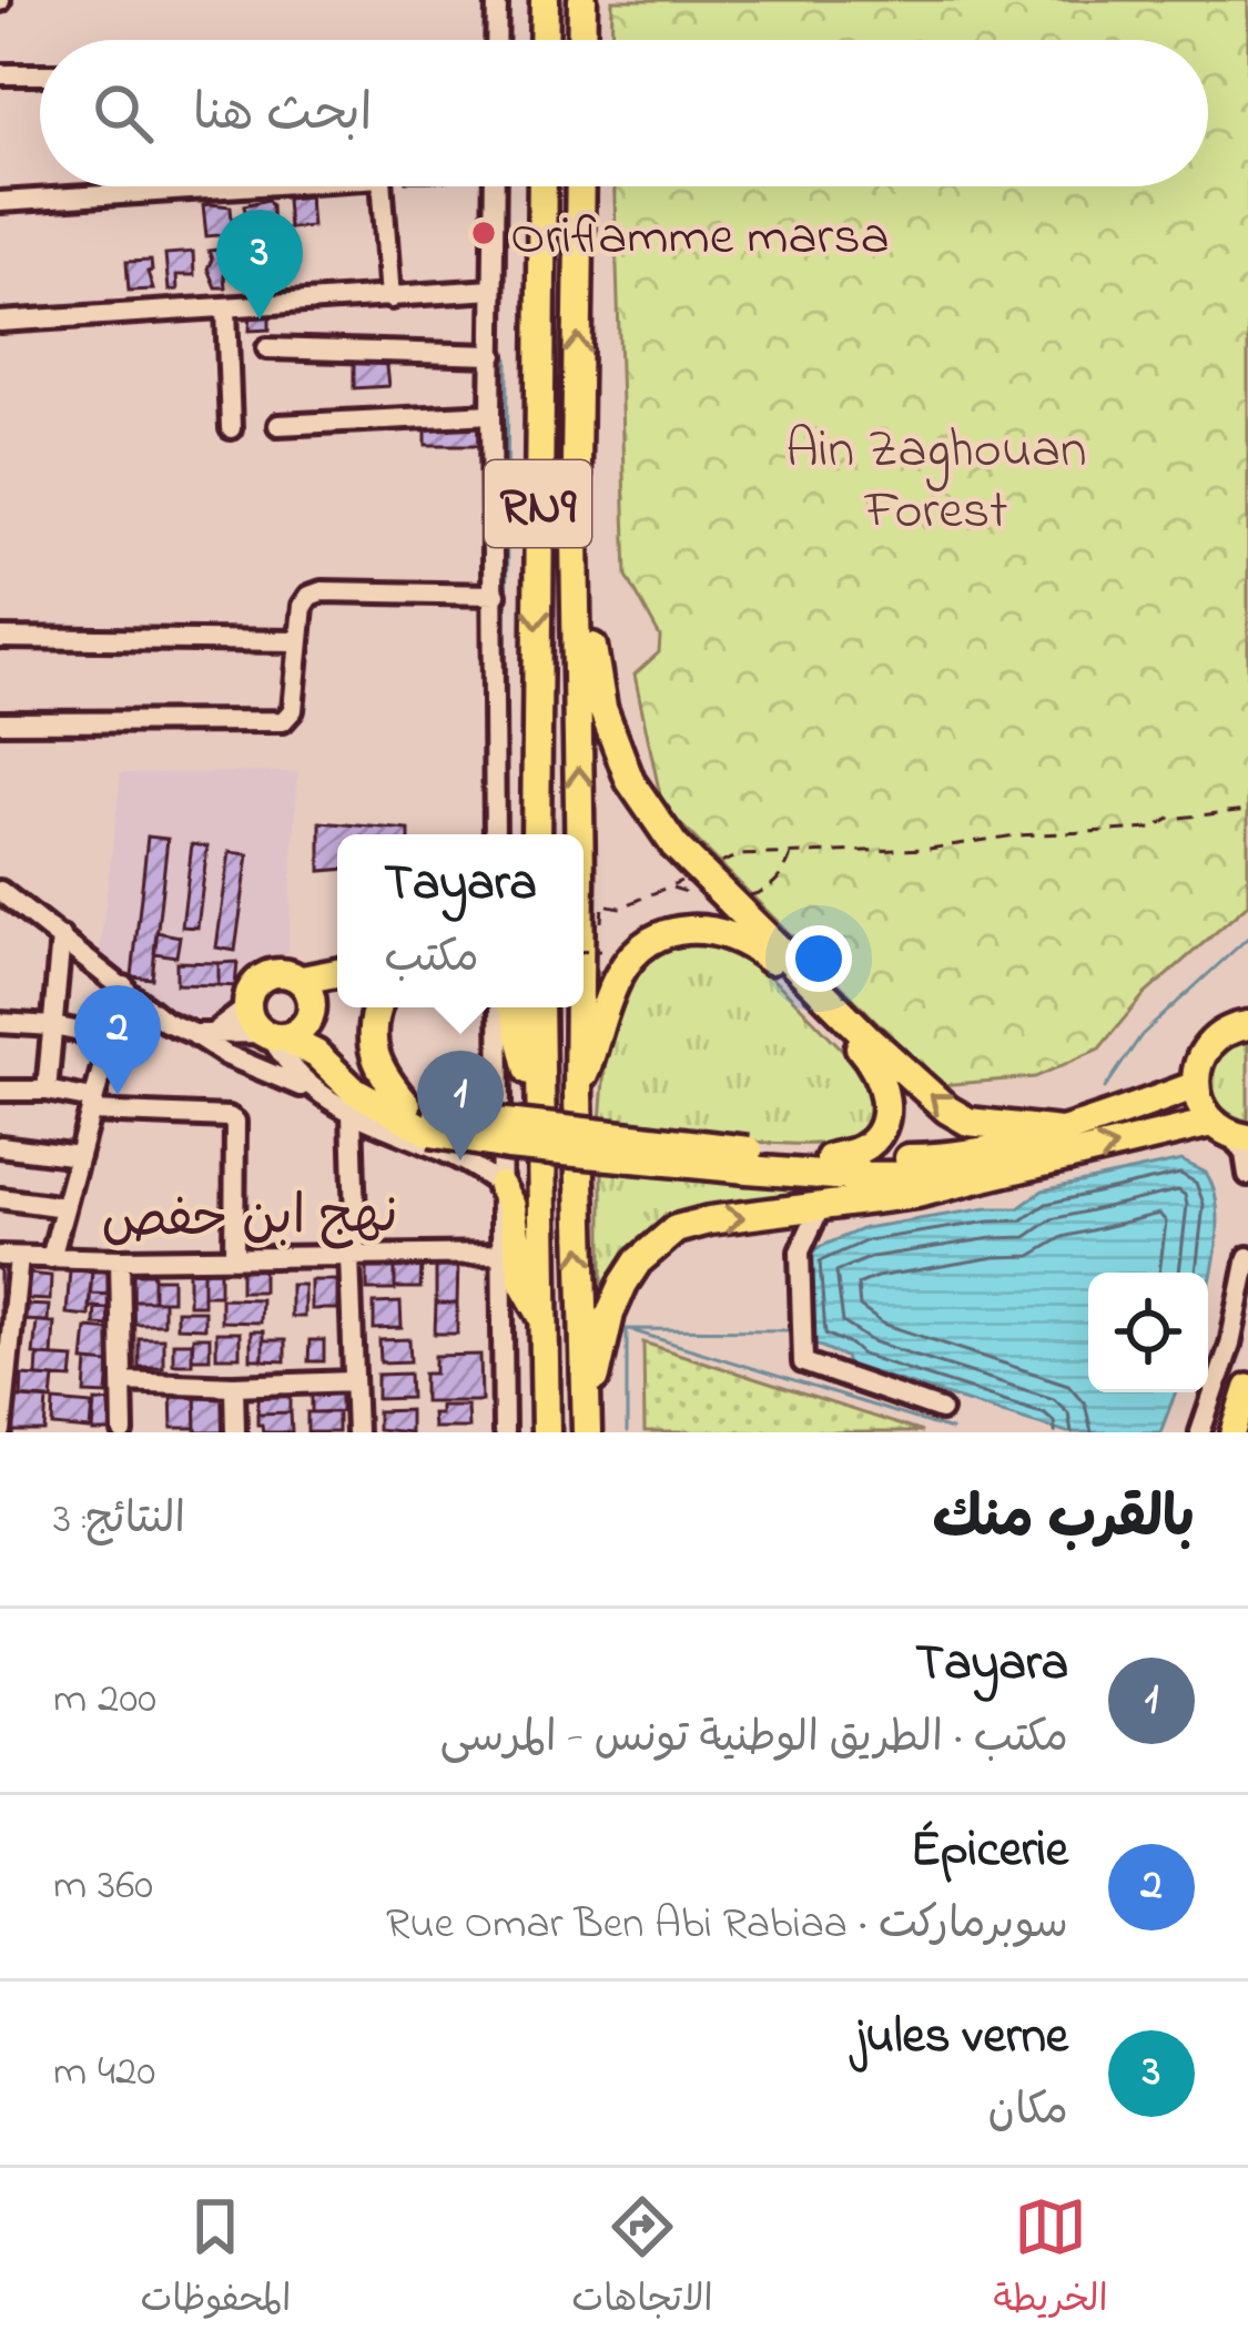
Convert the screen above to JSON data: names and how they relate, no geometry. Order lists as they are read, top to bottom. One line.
{"streets":{"highway":["RN9"],"street":["نهج ابن حفص"]},"parks":["Ain Zaghouan Forest"],"places":["Oriflamme marsa"],"page":{"search":"ابحث هنا","pins":["3","2","1"],"popup":["Tayara","مكتب"],"heading":["بالقرب منك","النتائج: 3"],"list":[{"mark":"1","name":"Tayara","note":"مكتب · الطريق الوطنية تونس - المرسى","value":"200 m"},{"mark":"2","name":"Épicerie","note":"سوبرماركت · Rue Omar Ben Abi Rabiaa","value":"360 m"},{"mark":"3","name":"jules verne","note":"مكان","value":"420 m"}],"nav":["الخريطة","الاتجاهات","المحفوظات"]}}
